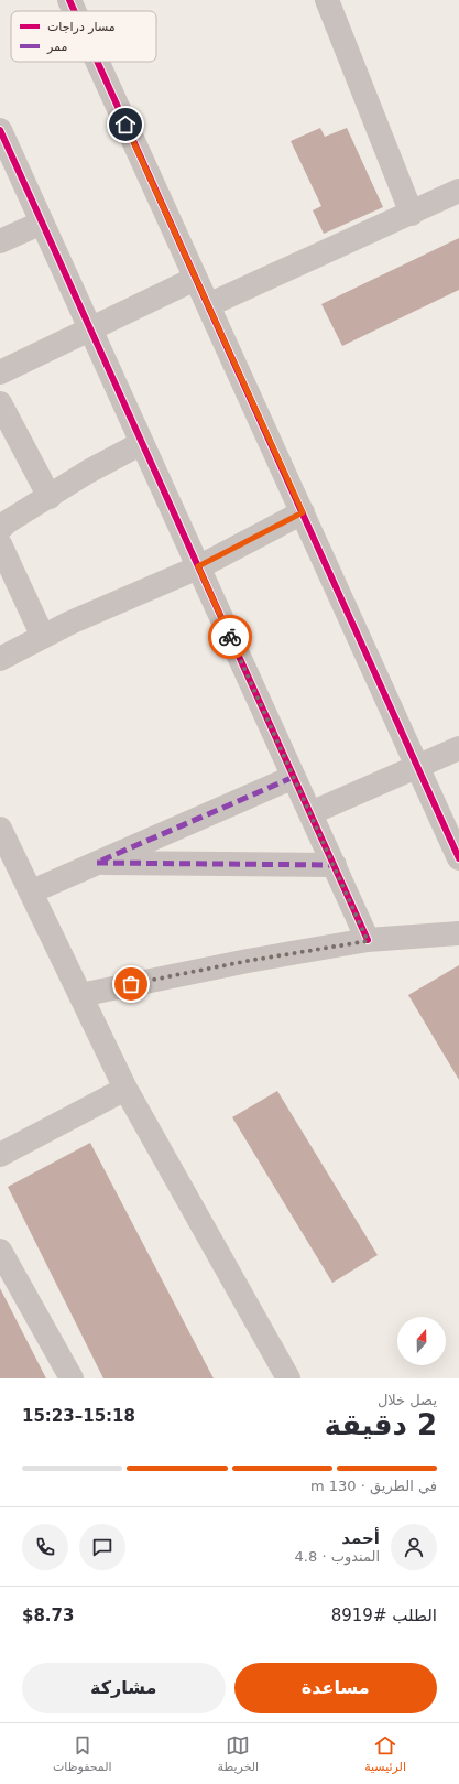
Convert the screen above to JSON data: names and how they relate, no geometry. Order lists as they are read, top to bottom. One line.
{"legend":["مسار دراجات","ممر"],"north":"top","page":{"heading":["2 دقيقة","يصل خلال","15:18–15:23"],"panel":["أحمد","المندوب · 4.8","الطلب #8919","$8.73"],"bar":"في الطريق · 130 m","buttons":["مساعدة","مشاركة"],"tabs":["الرئيسية","الخريطة","المحفوظات"]}}
